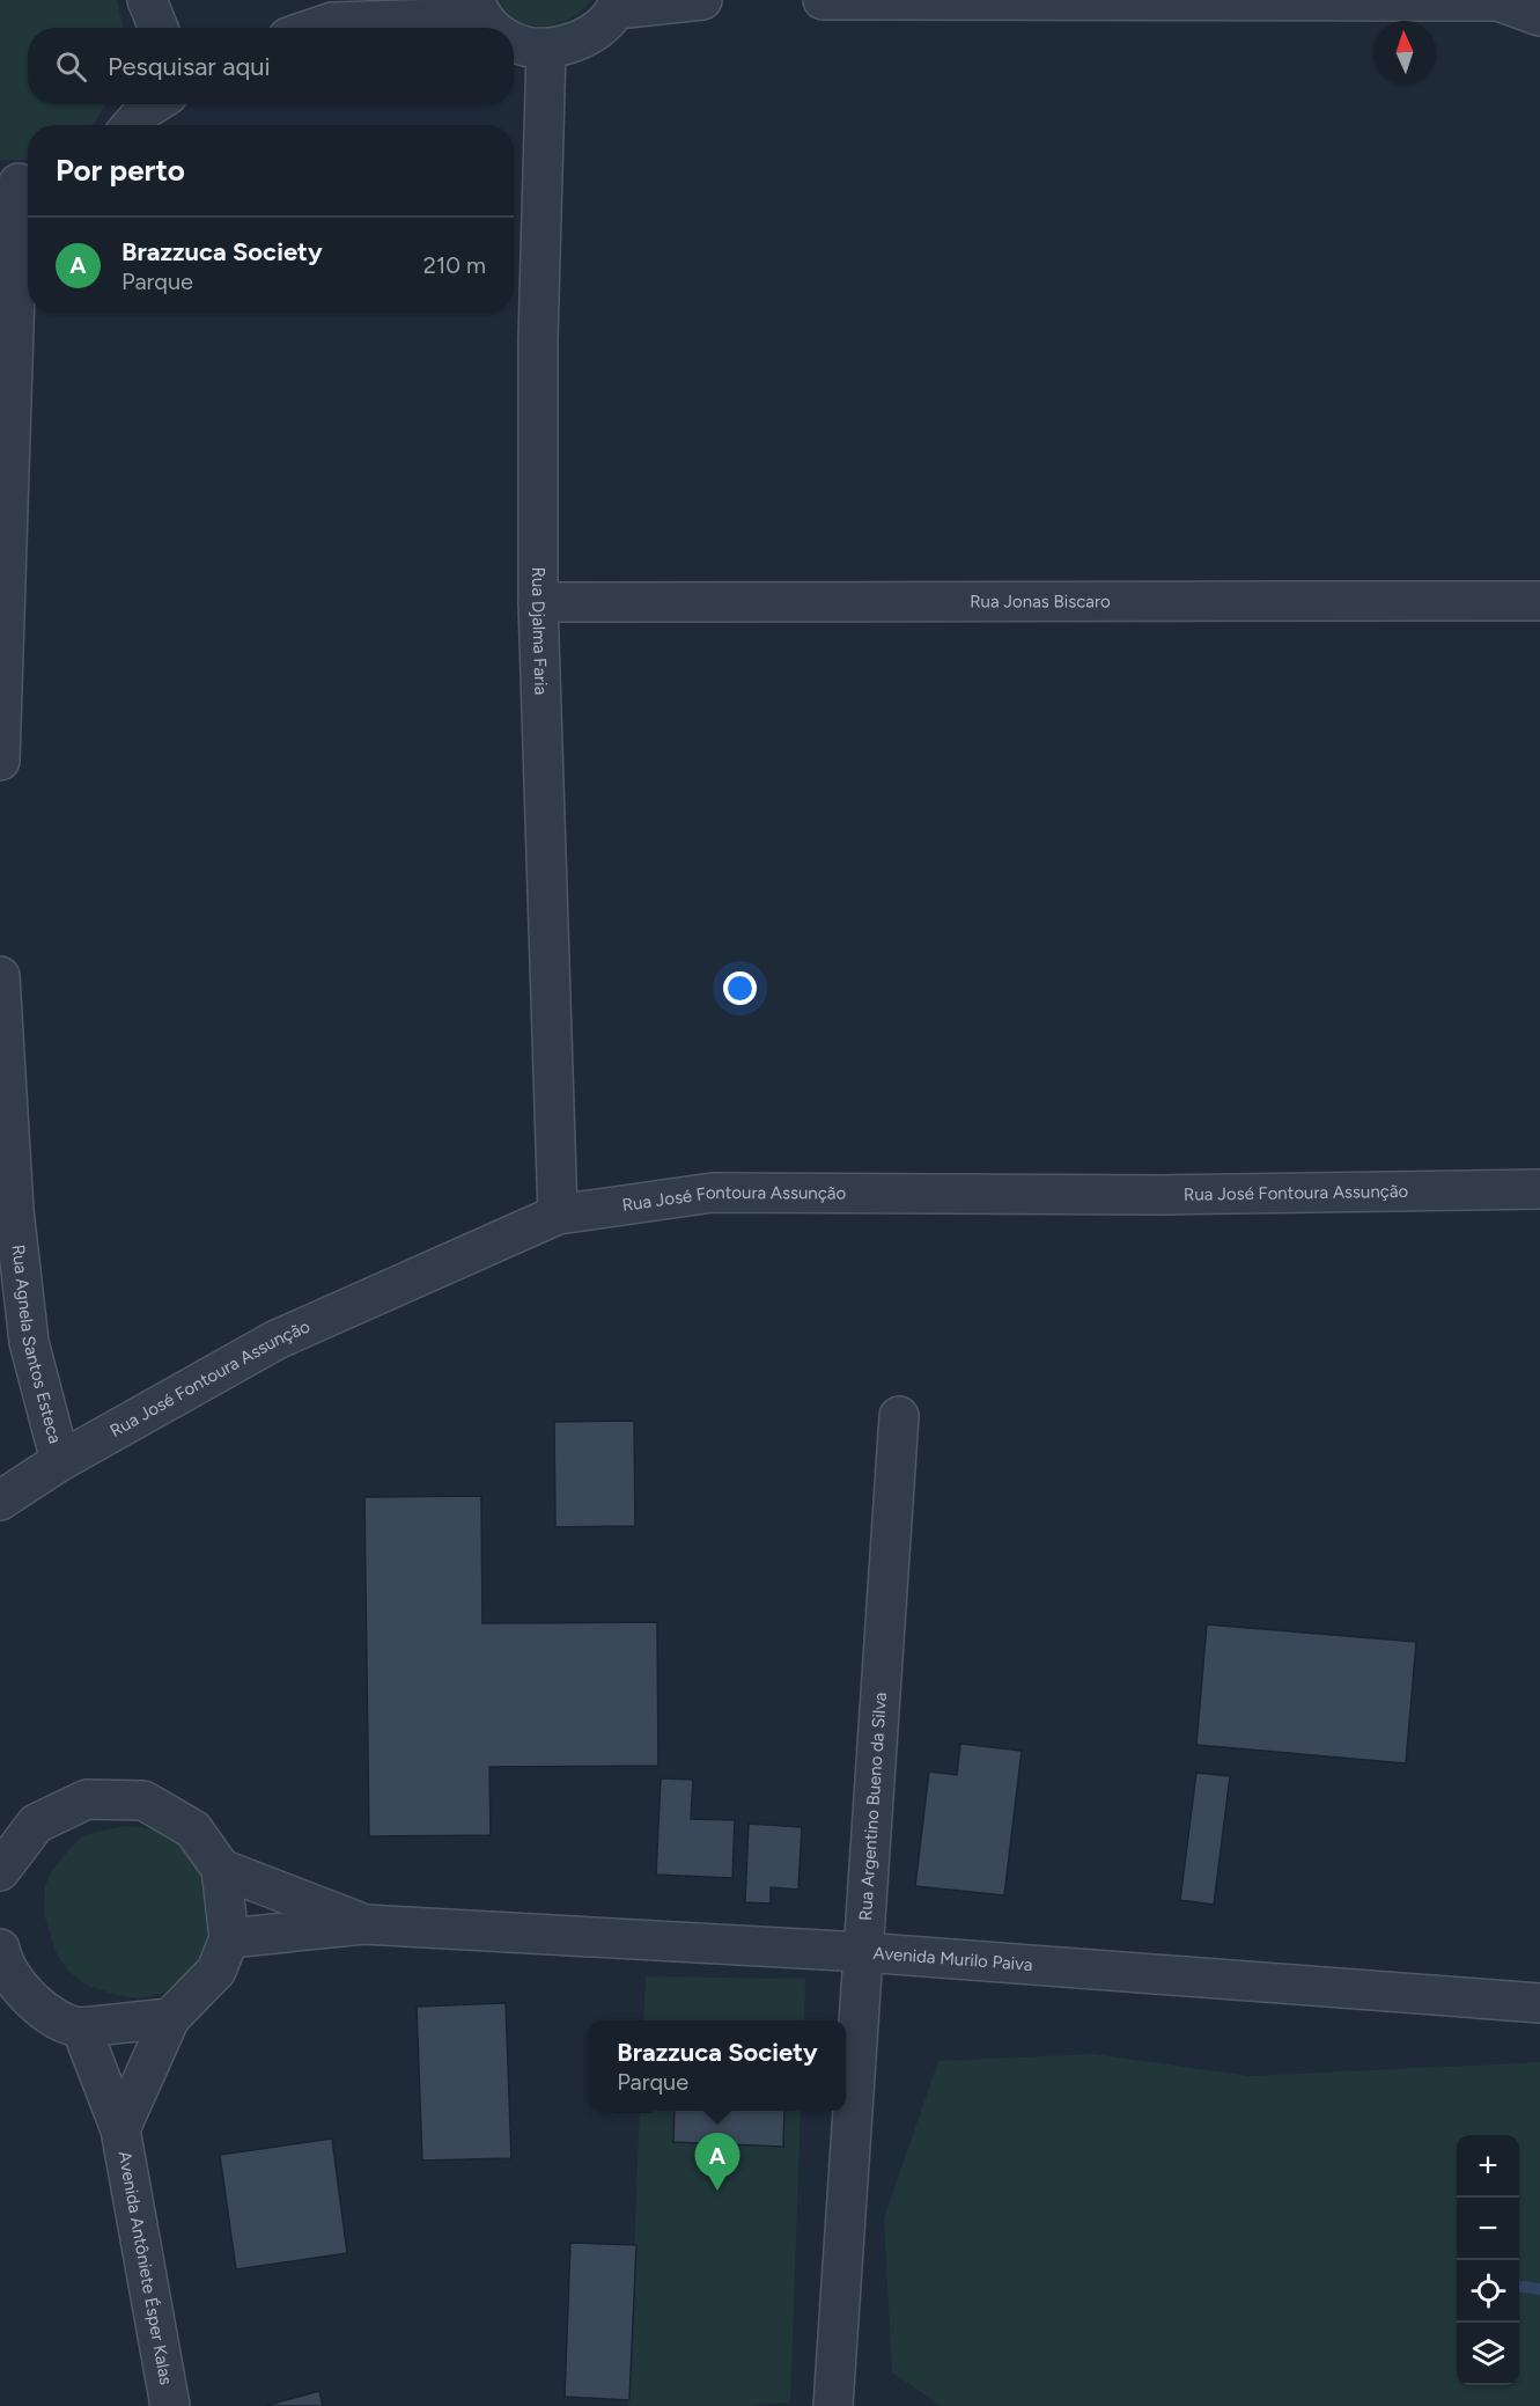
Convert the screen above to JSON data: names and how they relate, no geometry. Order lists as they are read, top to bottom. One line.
{"streets":{"street":["Rua Jonas Biscaro","Rua Djalma Faria","Rua José Fontoura Assunção","Rua Agnela Santos Esteca","Rua Argentino Bueno da Silva","Avenida Murilo Paiva","Avenida Antôniete Ésper Kalas"]},"crossings":[["Rua Jonas Biscaro","Rua Djalma Faria"],["Rua Djalma Faria","Rua José Fontoura Assunção"],["Rua José Fontoura Assunção","Rua Agnela Santos Esteca"],["Rua Argentino Bueno da Silva","Avenida Murilo Paiva"]],"north":"top","page":{"search":"Pesquisar aqui","heading":"Por perto","list":[{"mark":"A","name":"Brazzuca Society","note":"Parque","value":"210 m"}],"popup":["Brazzuca Society","Parque"],"pins":"A","map_buttons":["+","−"]}}
